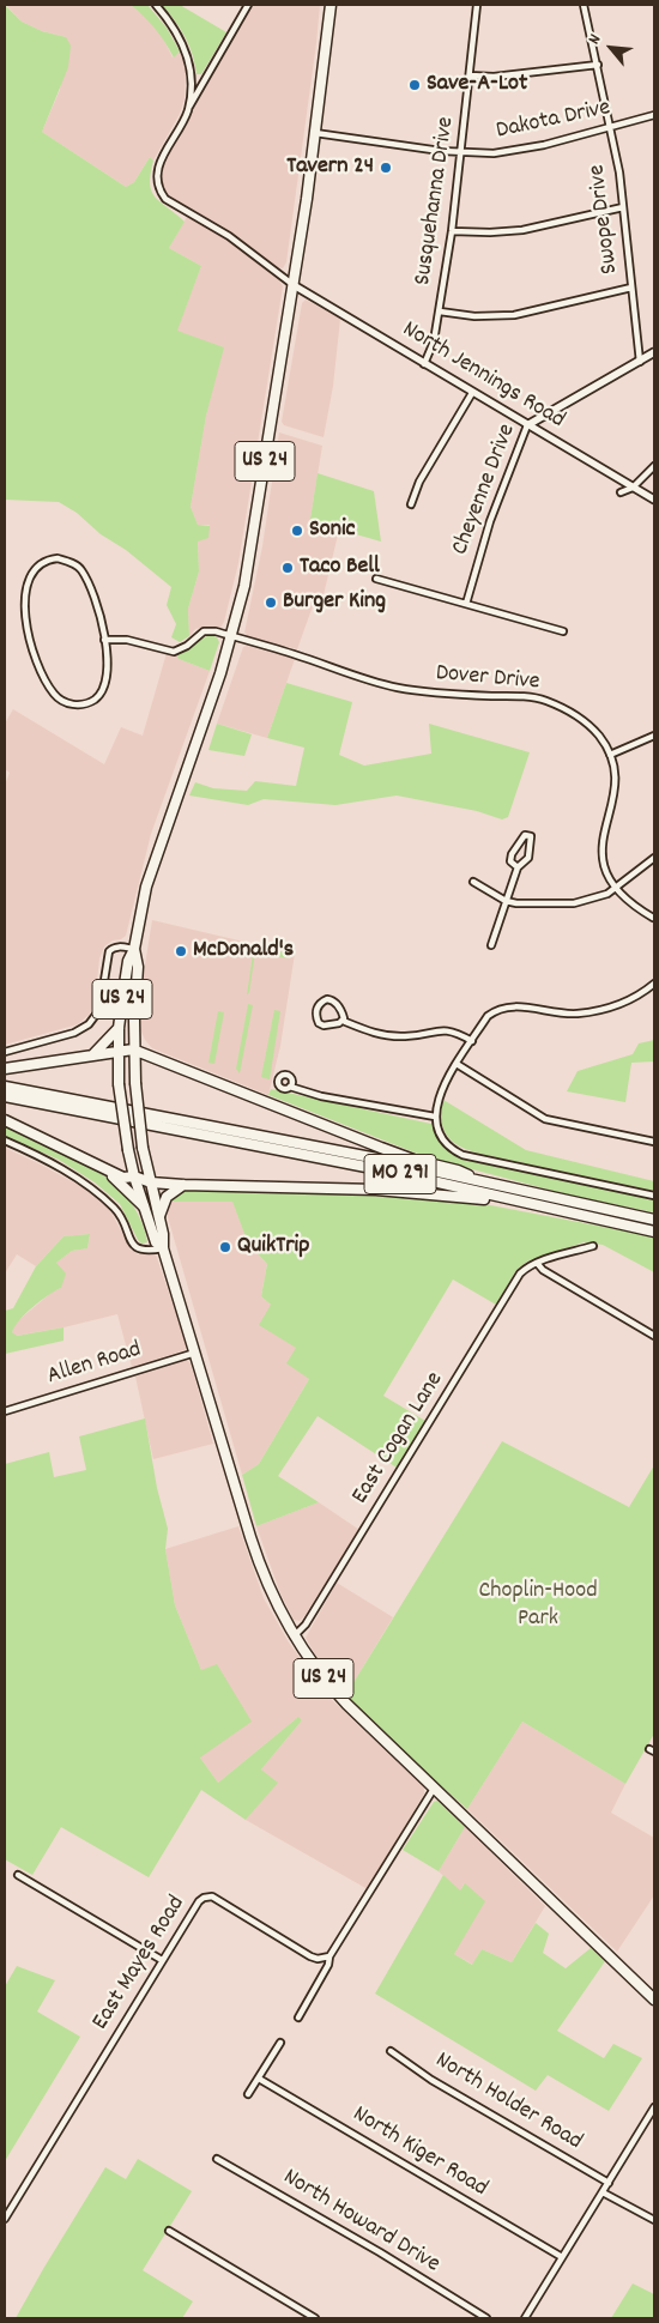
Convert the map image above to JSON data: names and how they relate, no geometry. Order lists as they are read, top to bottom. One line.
{"streets":{"main road":["US 24","MO 291"],"street":["Dakota Drive","Susquehanna Drive","Swope Drive","North Jennings Road","Cheyenne Drive","Dover Drive","Allen Road","East Cogan Lane","East Mayes Road","North Holder Road","North Kiger Road","North Howard Drive"]},"crossings":[["Dakota Drive","Susquehanna Drive"],["Dakota Drive","Swope Drive"],["Dakota Drive","US 24"],["Susquehanna Drive","North Jennings Road"],["Swope Drive","Cheyenne Drive"],["North Jennings Road","US 24"],["North Jennings Road","Cheyenne Drive"],["US 24","Dover Drive"],["US 24","Allen Road"],["US 24","East Cogan Lane"]],"parks":["Choplin-Hood Park"],"places":["Save-A-Lot","Tavern 24","Sonic","Taco Bell","Burger King","McDonald's","QuikTrip"],"north":"top left"}
